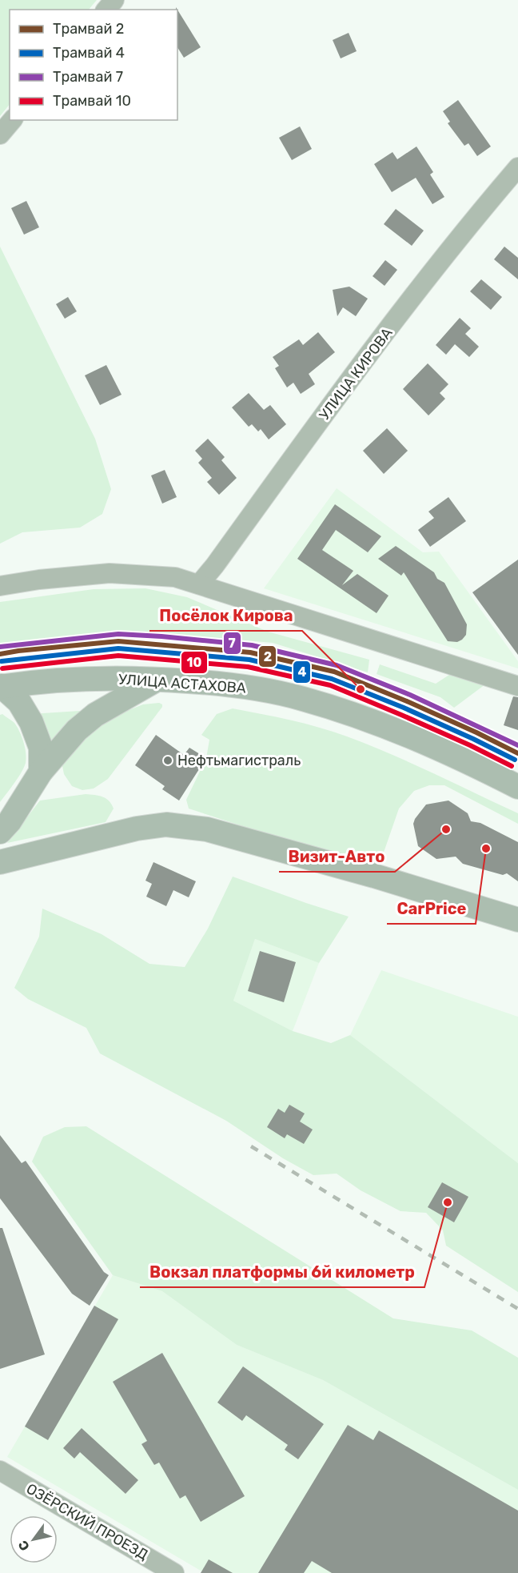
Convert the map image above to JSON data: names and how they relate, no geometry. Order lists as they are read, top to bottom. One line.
{"streets":{"main road":["УЛИЦА АСТАХОВА"],"street":["УЛИЦА КИРОВА","ОЗЁРСКИЙ ПРОЕЗД"]},"places":["Посёлок Кирова","Нефтьмагистраль","Визит-Авто","CarPrice","Вокзал платформы 6й километр"],"lines":["tram line 7","tram line 2","tram line 4","tram line 10"],"legend":["Трамвай 2","Трамвай 4","Трамвай 7","Трамвай 10"],"north":"bottom left"}
